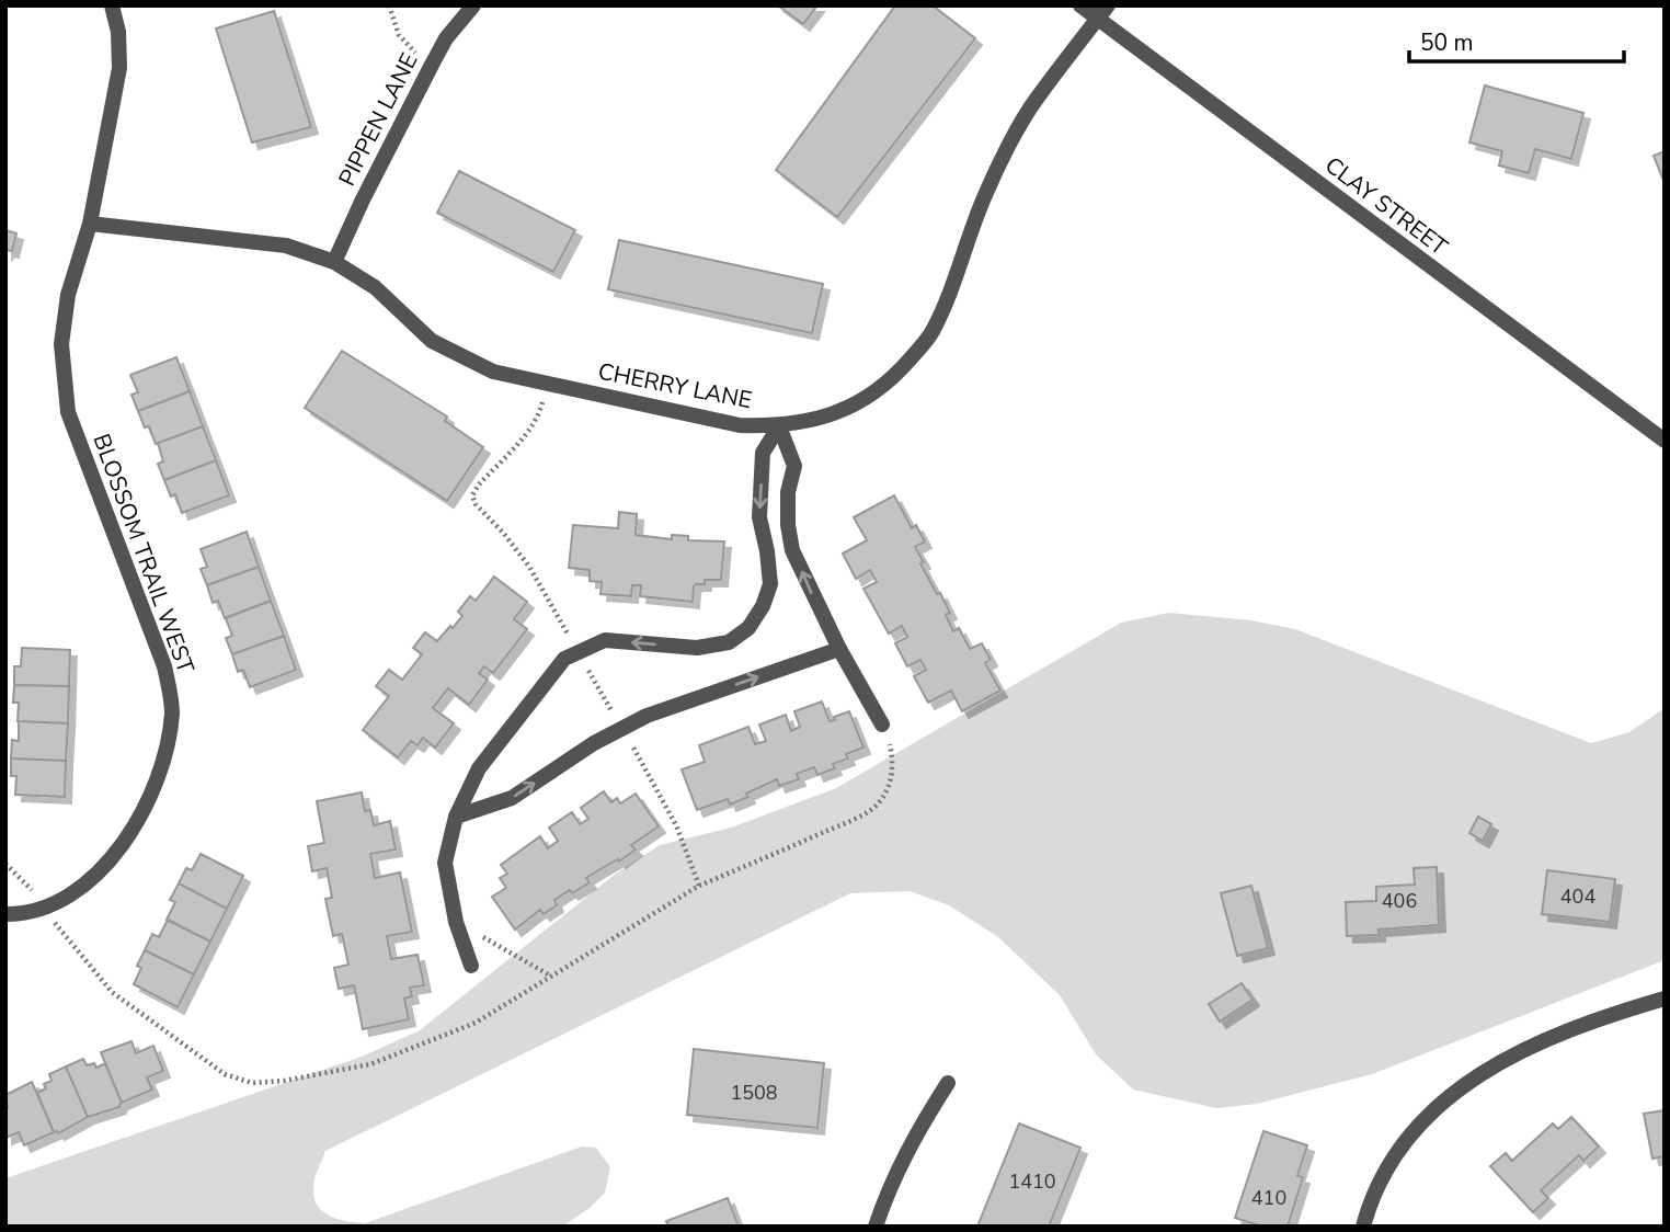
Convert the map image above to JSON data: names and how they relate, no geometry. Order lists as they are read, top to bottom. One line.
{"streets":{"street":["PIPPEN LANE","CLAY STREET","CHERRY LANE","BLOSSOM TRAIL WEST"]},"crossings":[["PIPPEN LANE","CHERRY LANE"],["CLAY STREET","CHERRY LANE"],["CHERRY LANE","BLOSSOM TRAIL WEST"]],"house_numbers":["404","406","1508","1410","410"],"scale_bar":"50 m"}
